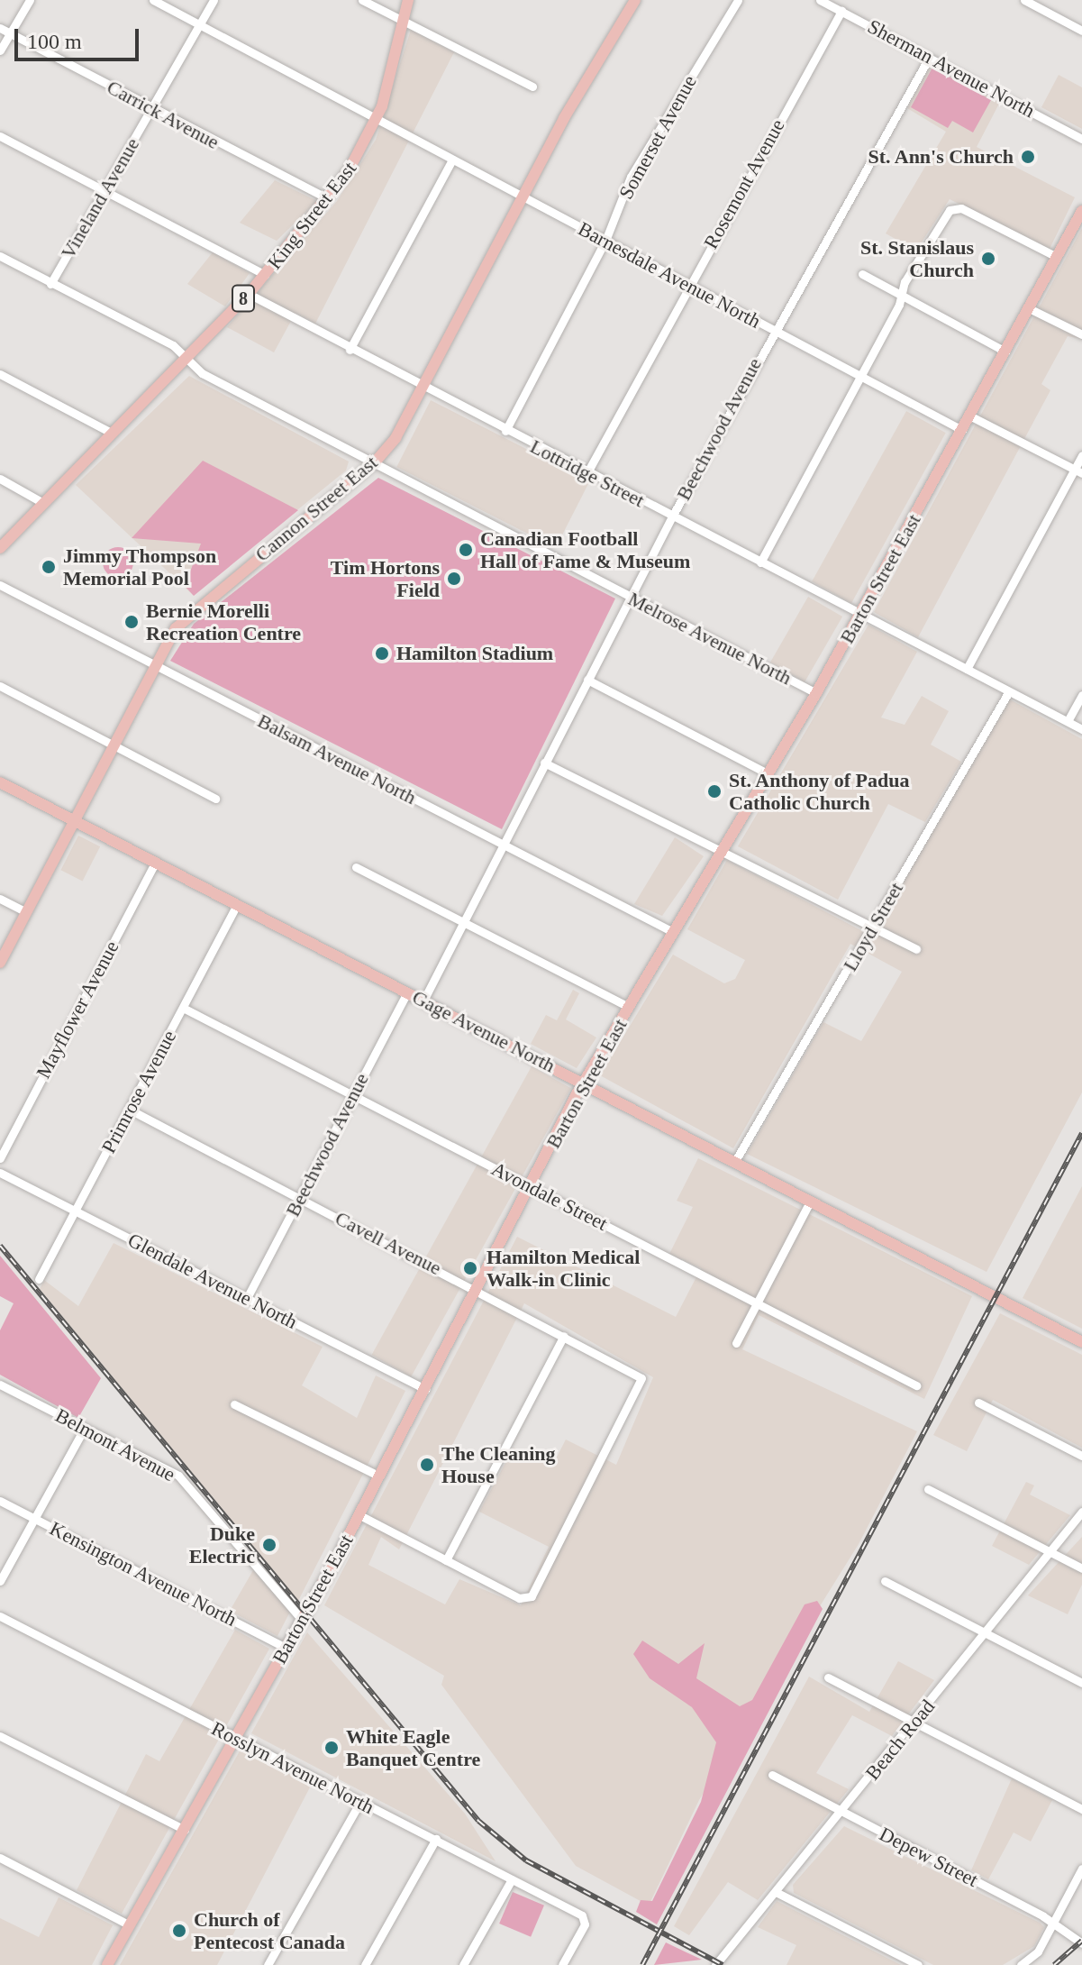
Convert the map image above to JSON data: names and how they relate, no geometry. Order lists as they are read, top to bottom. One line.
{"streets":{"main road":["King Street East","8","Cannon Street East","Barton Street East","Gage Avenue North"],"street":["Sherman Avenue North","Carrick Avenue","Somerset Avenue","Rosemont Avenue","Vineland Avenue","Barnesdale Avenue North","Beechwood Avenue","Lottridge Street","Melrose Avenue North","Balsam Avenue North","Lloyd Street","Mayflower Avenue","Primrose Avenue","Avondale Street","Cavell Avenue","Glendale Avenue North","Belmont Avenue","Kensington Avenue North","Beach Road","Rosslyn Avenue North","Depew Street"]},"crossings":[["Sherman Avenue North","Rosemont Avenue"],["Sherman Avenue North","Beechwood Avenue"],["Carrick Avenue","Vineland Avenue"],["Carrick Avenue","King Street East"],["Somerset Avenue","Barnesdale Avenue North"],["Somerset Avenue","Lottridge Street"],["Rosemont Avenue","Barnesdale Avenue North"],["Rosemont Avenue","Lottridge Street"],["Vineland Avenue","Barnesdale Avenue North"],["Vineland Avenue","Melrose Avenue North"],["King Street East","Barnesdale Avenue North"],["King Street East","Lottridge Street"],["King Street East","Melrose Avenue North"],["Barnesdale Avenue North","Beechwood Avenue"],["Barnesdale Avenue North","Cannon Street East"],["Barnesdale Avenue North","Barton Street East"],["Beechwood Avenue","Lottridge Street"],["Beechwood Avenue","Melrose Avenue North"],["Beechwood Avenue","Balsam Avenue North"],["Beechwood Avenue","Gage Avenue North"],["Beechwood Avenue","Avondale Street"],["Beechwood Avenue","Cavell Avenue"],["Beechwood Avenue","Glendale Avenue North"],["Lottridge Street","Cannon Street East"],["Lottridge Street","Barton Street East"],["Lottridge Street","Lloyd Street"],["Cannon Street East","Melrose Avenue North"],["Cannon Street East","Balsam Avenue North"],["Cannon Street East","Gage Avenue North"],["Barton Street East","Melrose Avenue North"],["Barton Street East","Balsam Avenue North"],["Barton Street East","Gage Avenue North"],["Barton Street East","Avondale Street"],["Barton Street East","Cavell Avenue"],["Barton Street East","Glendale Avenue North"],["Barton Street East","Belmont Avenue"],["Barton Street East","Kensington Avenue North"],["Barton Street East","Rosslyn Avenue North"],["Lloyd Street","Gage Avenue North"],["Mayflower Avenue","Gage Avenue North"],["Gage Avenue North","Primrose Avenue"],["Primrose Avenue","Avondale Street"],["Primrose Avenue","Cavell Avenue"],["Primrose Avenue","Glendale Avenue North"],["Beach Road","Depew Street"]],"places":["St. Ann's Church","St. Stanislaus Church","Canadian Football Hall of Fame & Museum","Jimmy Thompson Memorial Pool","Tim Hortons Field","Bernie Morelli Recreation Centre","Hamilton Stadium","St. Anthony of Padua Catholic Church","Hamilton Medical Walk-in Clinic","The Cleaning House","Duke Electric","White Eagle Banquet Centre","Church of Pentecost Canada"],"scale_bar":"100 m"}
